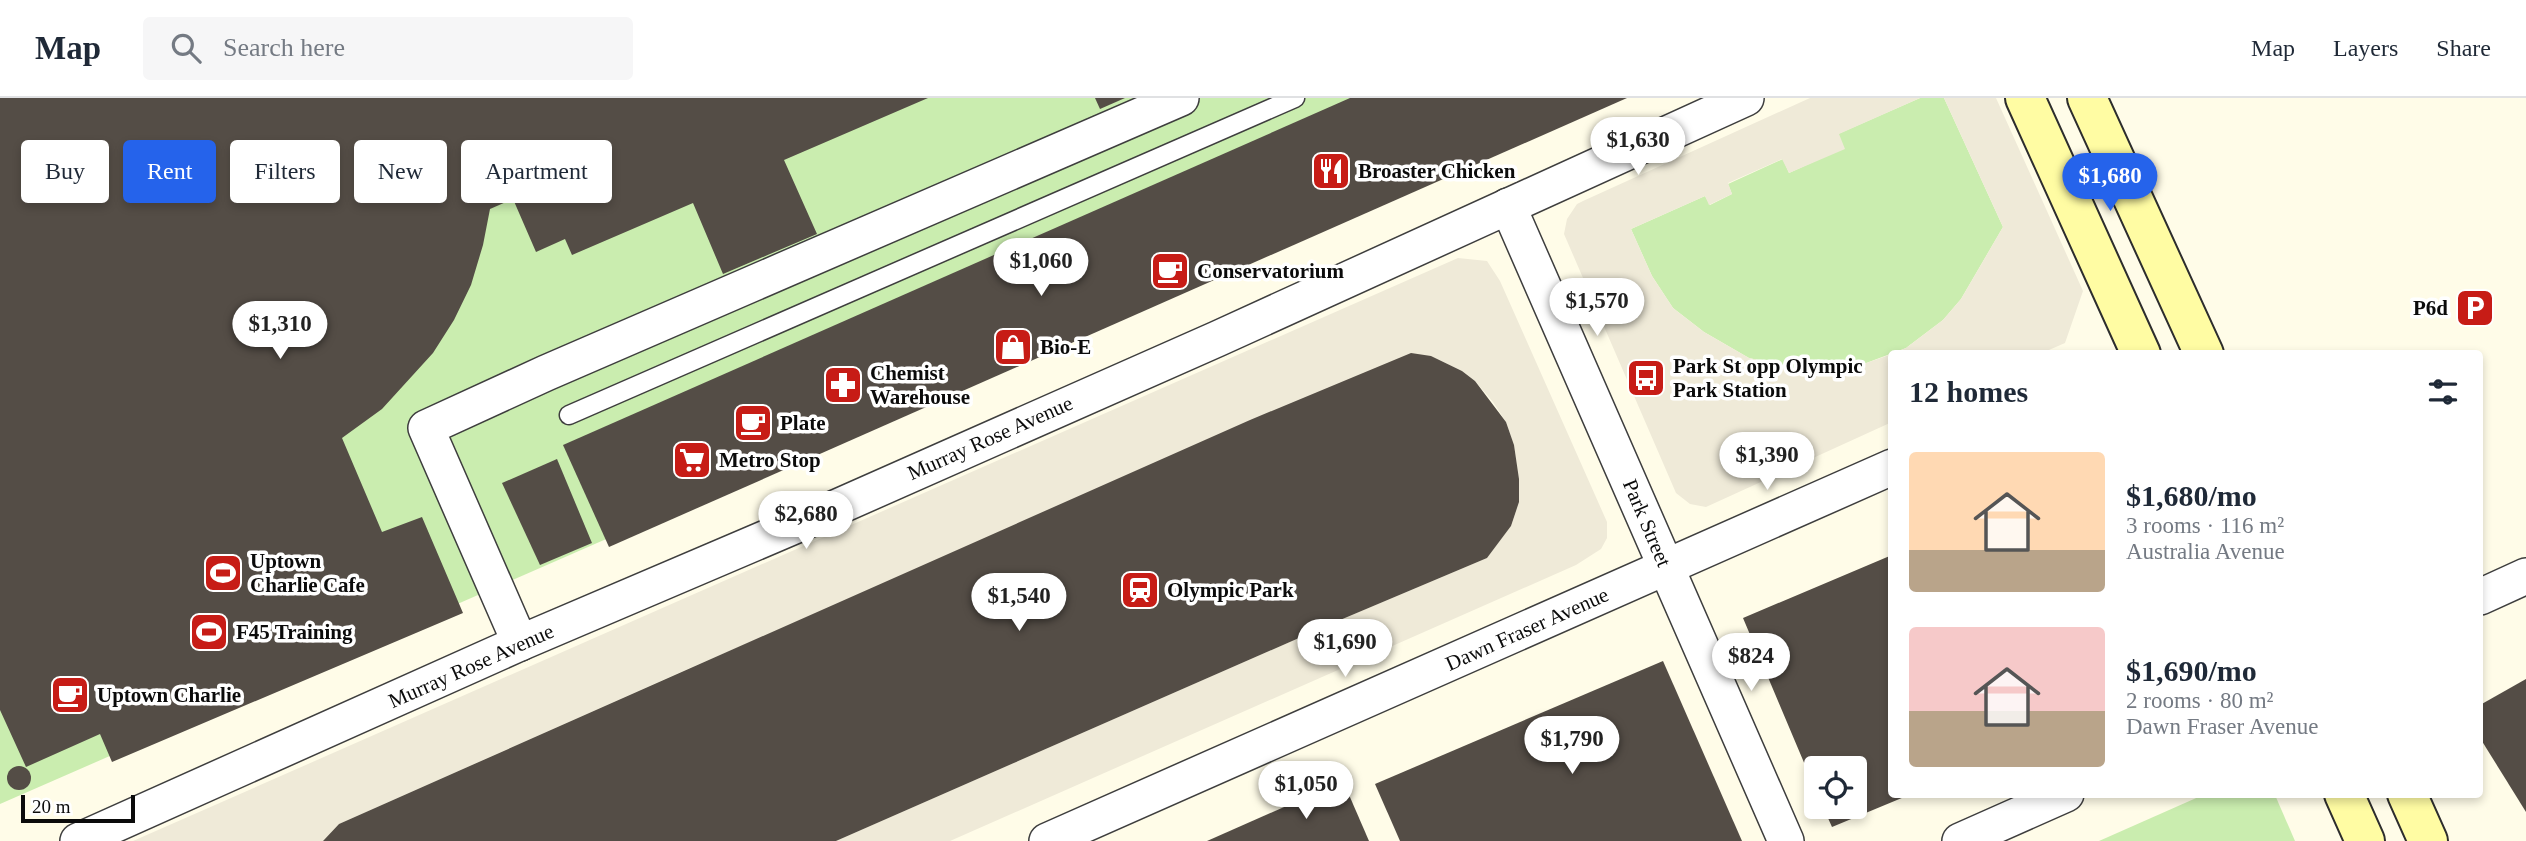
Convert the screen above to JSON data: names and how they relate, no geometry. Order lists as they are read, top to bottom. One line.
{"streets":{"street":["Murray Rose Avenue","Park Street","Dawn Fraser Avenue"]},"crossings":[["Murray Rose Avenue","Park Street"],["Park Street","Dawn Fraser Avenue"]],"places":{"restaurant":["Broaster Chicken"],"cafe":["Conservatorium","Plate","Uptown Charlie"],"parking":["P6d"],"shop":["Bio-E"],"bus stop":["Park St opp Olympic Park Station"],"pharmacy":["Chemist Warehouse"],"supermarket":["Metro Stop"],"sports":["Uptown Charlie Cafe","F45 Training"],"station":["Olympic Park"]},"scale_bar":"20 m","page":{"header":"Map","search":"Search here","nav":["Map","Layers","Share"],"price":["$1,630","$1,680","$1,060","$1,570","$1,310","$1,390","$2,680","$1,540","$1,690","$824","$1,790","$1,050"],"chip":["Buy","Rent","Filters","New","Apartment"],"heading":"12 homes","list":[{"name":"$1,680/mo","note":"3 rooms · 116 m² · Australia Avenue"},{"name":"$1,690/mo","note":"2 rooms · 80 m² · Dawn Fraser Avenue"}],"scale":"20 m"}}
